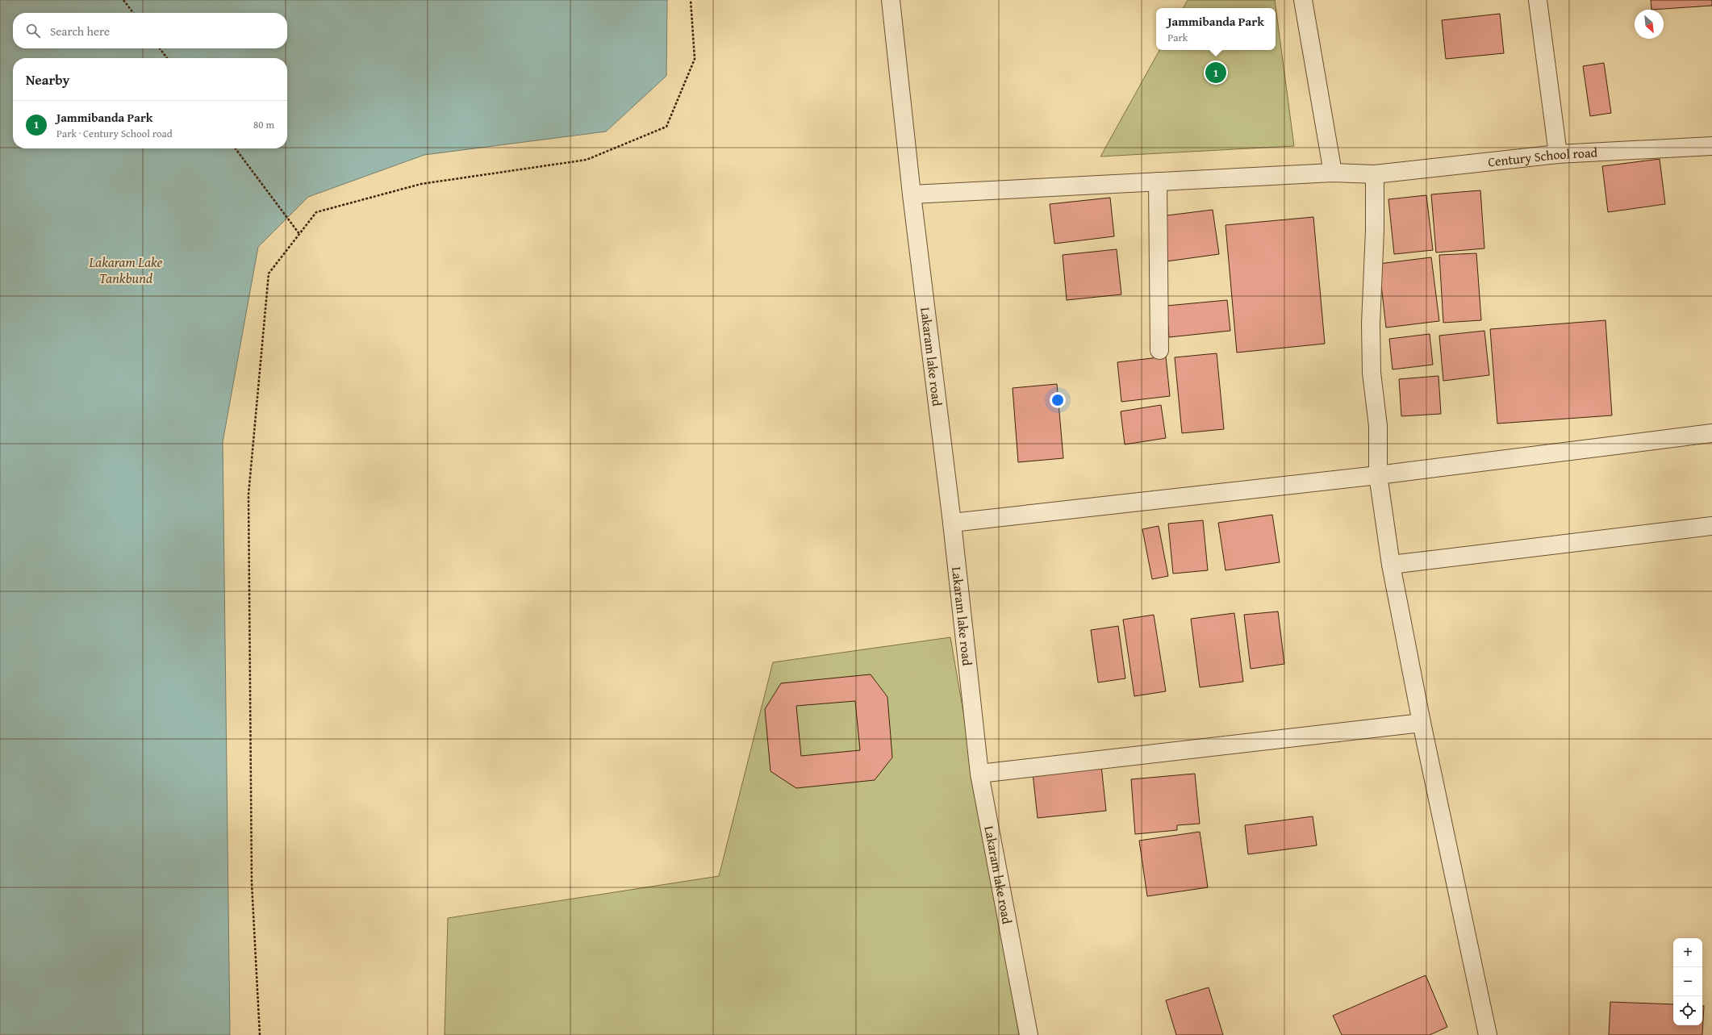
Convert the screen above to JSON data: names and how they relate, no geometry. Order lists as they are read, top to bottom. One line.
{"streets":{"street":["Century School road","Lakaram lake road"]},"crossings":[["Century School road","Lakaram lake road"]],"water":["Lakaram Lake Tankbund"],"north":"bottom right","page":{"popup":["Jammibanda Park","Park"],"search":"Search here","heading":"Nearby","pins":"1","list":[{"mark":"1","name":"Jammibanda Park","note":"Park · Century School road","value":"80 m"}],"map_buttons":["+","−"]}}
